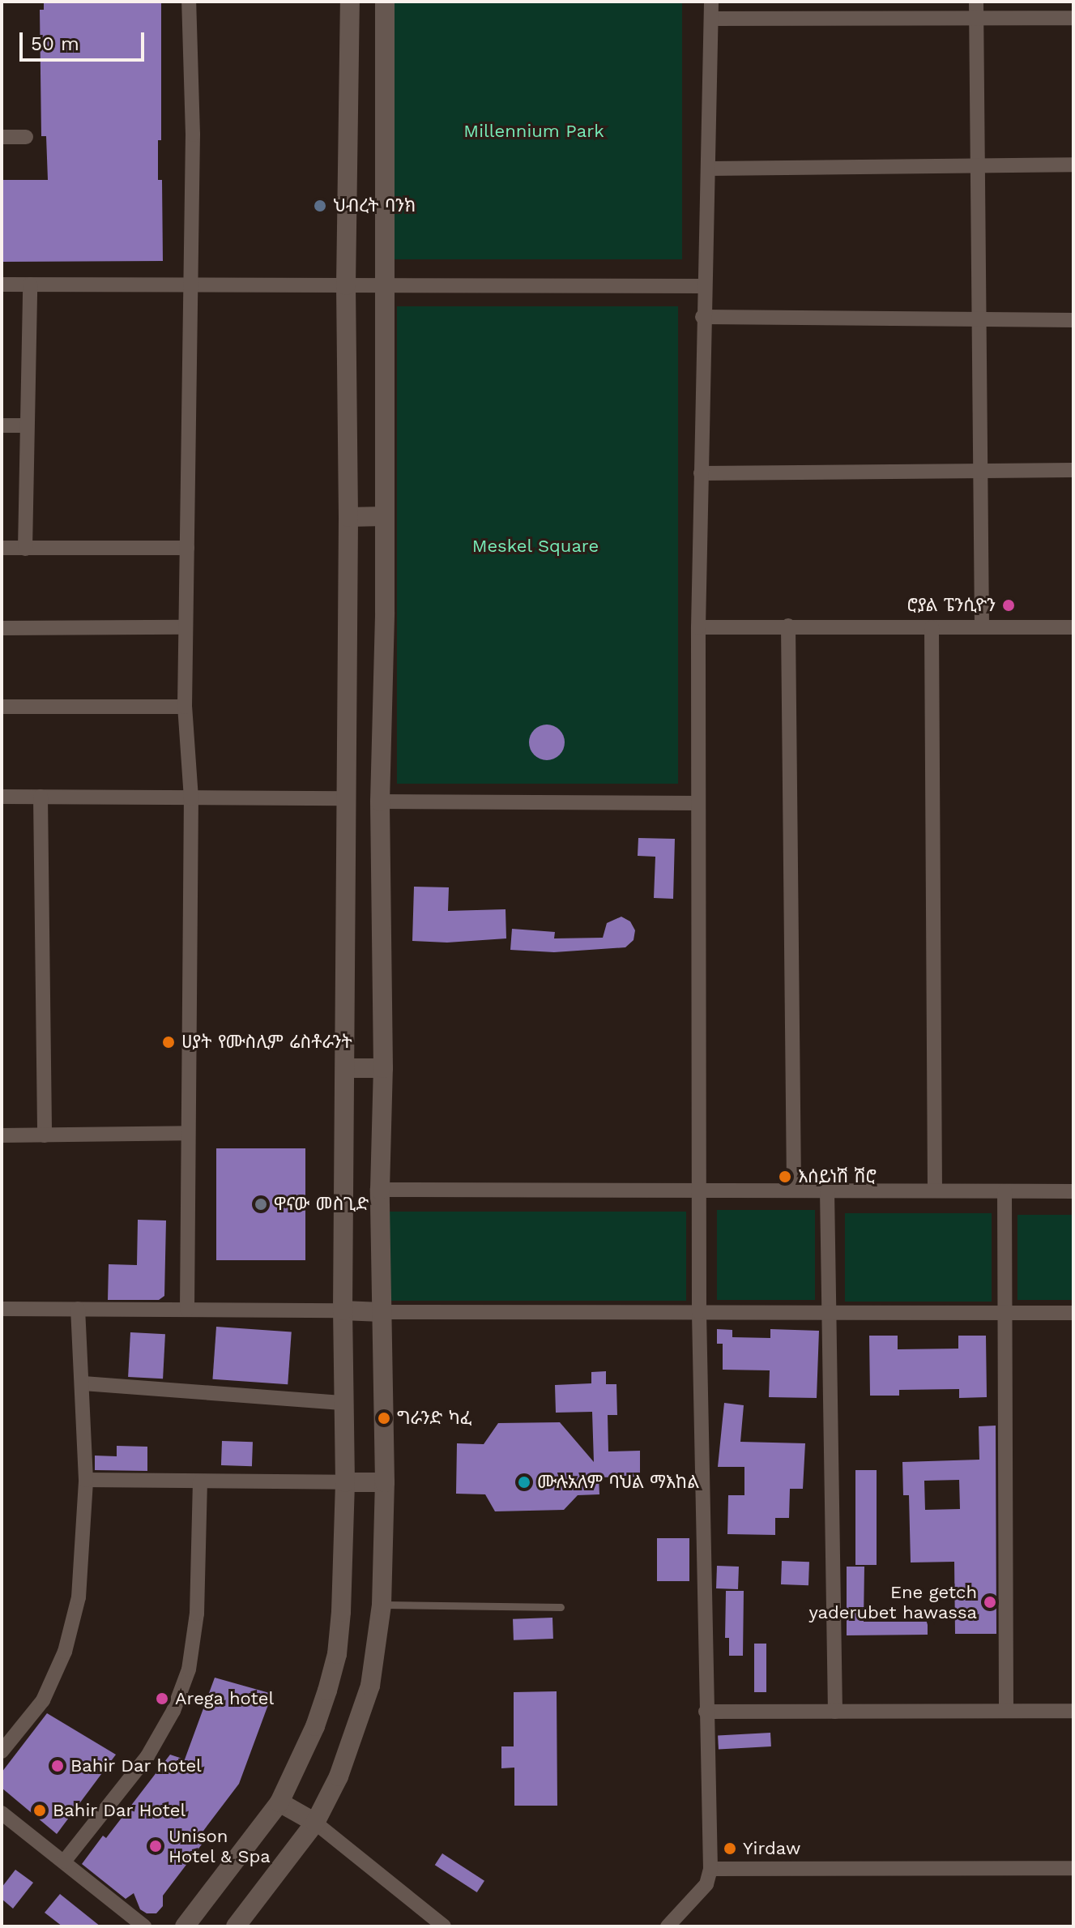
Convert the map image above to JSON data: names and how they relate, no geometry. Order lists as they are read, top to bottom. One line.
{"parks":["Millennium Park","Meskel Square"],"places":["ህብረት ባንክ","ሮያል ፔንሲዮን","ሀያት የሙስሊም ሬስቶራንት","እሰይነሽ ሽሮ","ዋናው መስጊድ","ግራንድ ካፈ","ሙሉአለም ባህል ማእከል","Ene getch yaderubet hawassa","Arega hotel","Bahir Dar hotel","Bahir Dar Hotel","Unison Hotel & Spa","Yirdaw"],"scale_bar":"50 m"}
